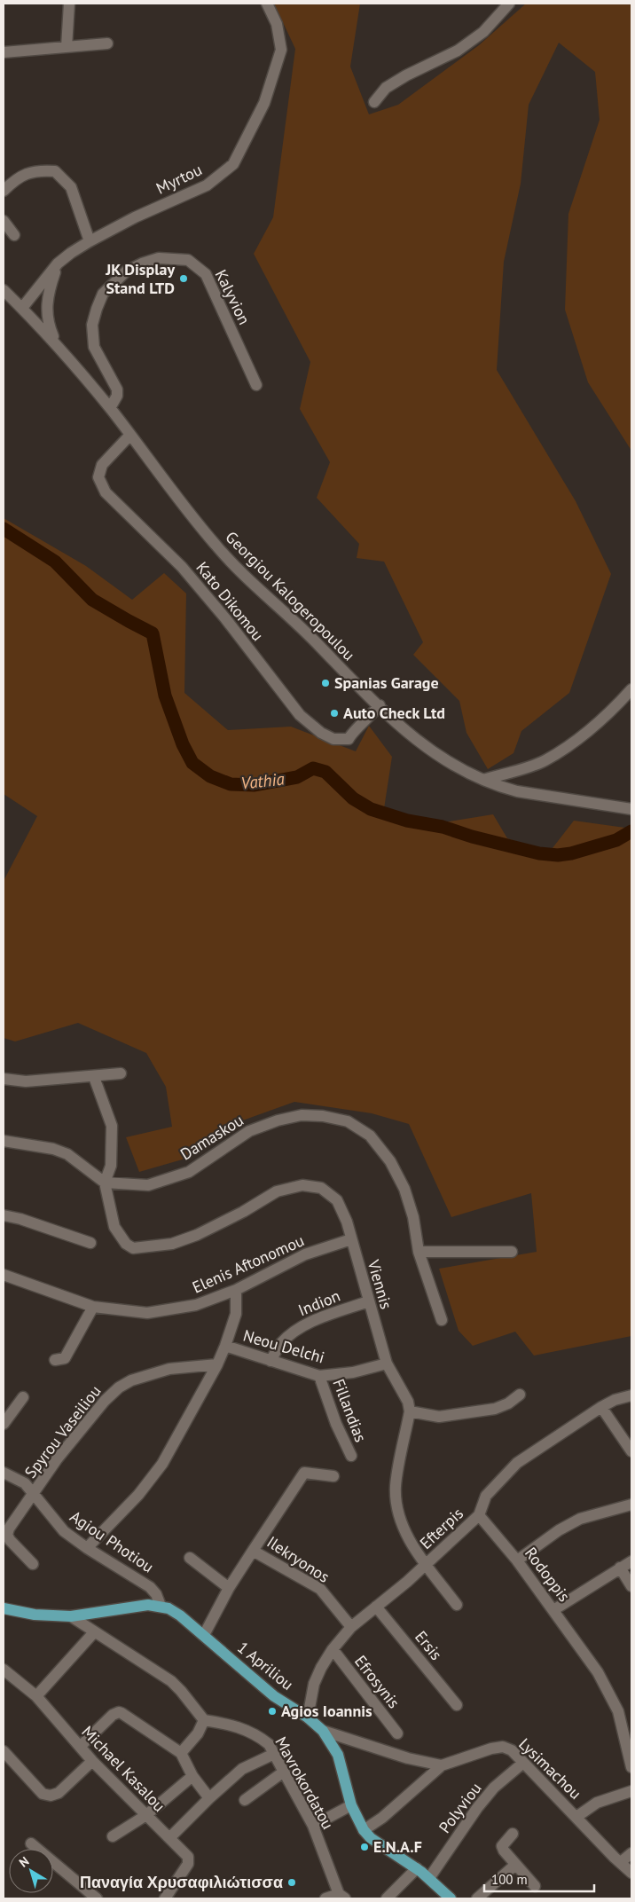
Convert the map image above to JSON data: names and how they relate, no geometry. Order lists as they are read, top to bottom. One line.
{"streets":{"main road":["1 Apriliou"],"street":["Myrtou","Kalyvion","Georgiou Kalogeropoulou","Kato Dikomou","Damaskou","Elenis Aftonomou","Viennis","Indion","Neou Delchi","Fillandias","Spyrou Vaseiliou","Efterpis","Agiou Photiou","Ilekryonos","Rodoppis","Ersis","Efrosynis","Michael Kasalou","Lysimachou","Mavrokordatou","Polyviou"]},"crossings":[["Myrtou","Georgiou Kalogeropoulou"],["Kalyvion","Georgiou Kalogeropoulou"],["Georgiou Kalogeropoulou","Kato Dikomou"],["Damaskou","Viennis"],["Elenis Aftonomou","Viennis"],["Viennis","Indion"],["Viennis","Neou Delchi"],["Indion","Neou Delchi"],["Neou Delchi","Fillandias"],["Spyrou Vaseiliou","Agiou Photiou"],["Efterpis","Ilekryonos"],["Efterpis","Rodoppis"],["Efterpis","Ersis"],["Efterpis","1 Apriliou"],["Efterpis","Efrosynis"],["Agiou Photiou","1 Apriliou"],["1 Apriliou","Polyviou"],["Lysimachou","Polyviou"]],"water":["Vathia"],"places":["JK Display Stand LTD","Spanias Garage","Auto Check Ltd","Agios Ioannis","E.N.A.F","Παναγία Χρυσαφιλιώτισσα"],"scale_bar":"100 m","north":"top left"}
